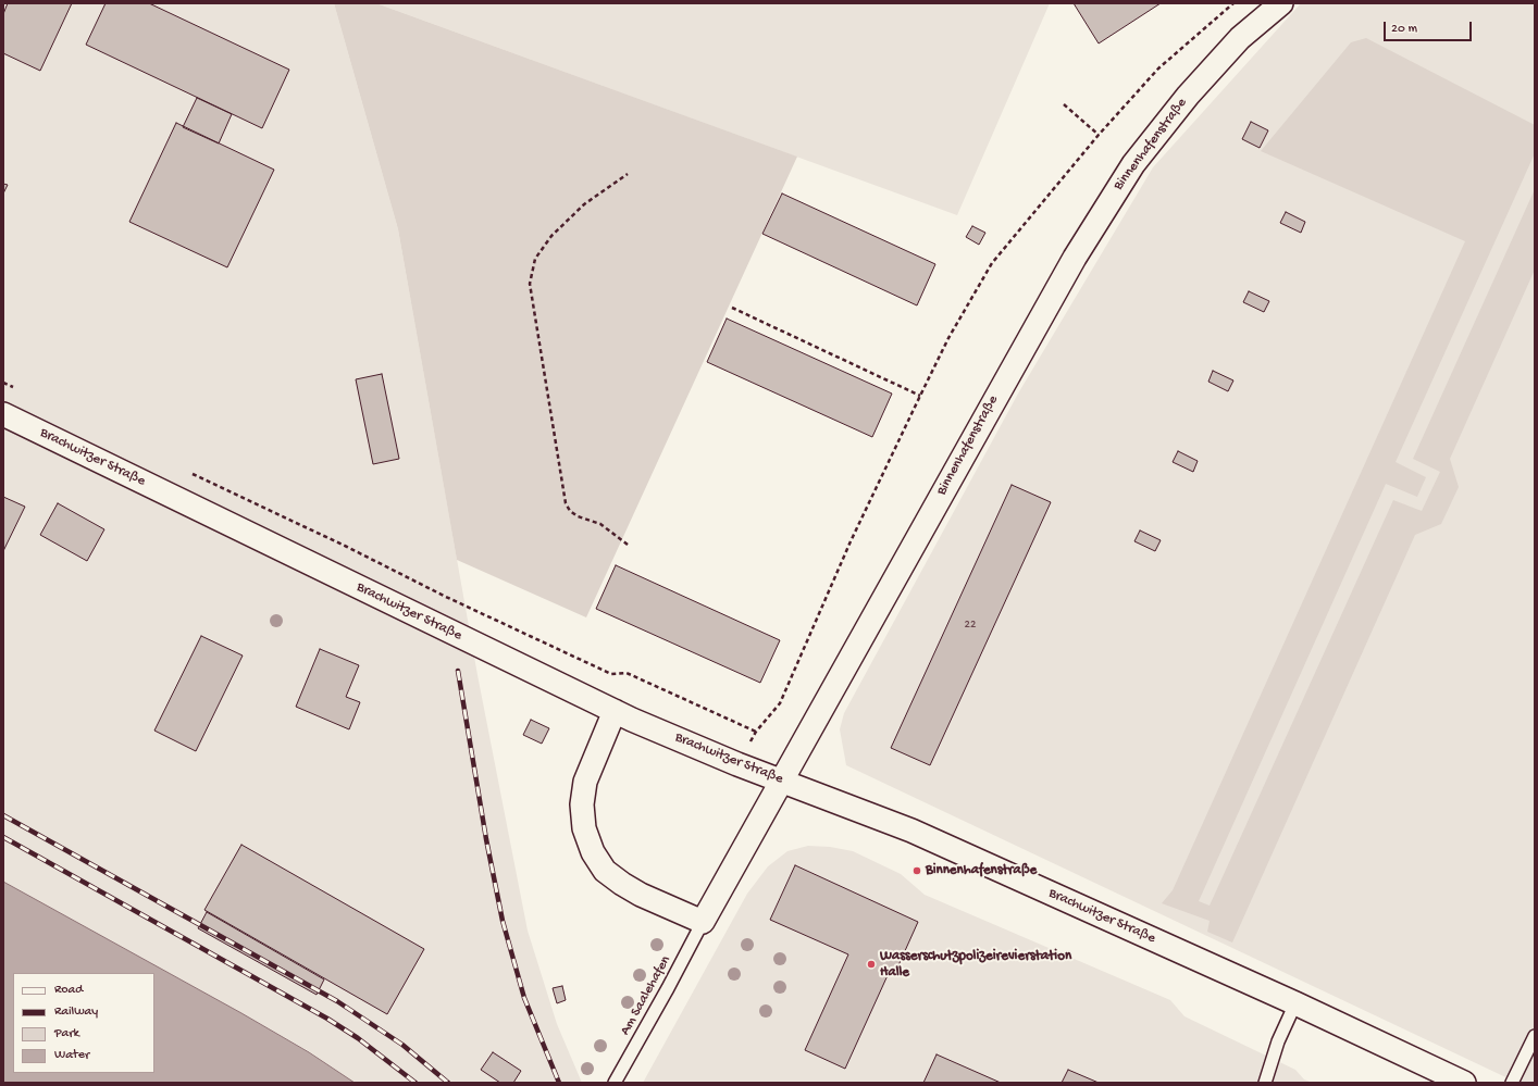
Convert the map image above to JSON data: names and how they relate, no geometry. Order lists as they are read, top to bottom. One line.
{"streets":{"street":["Binnenhafenstraße","Brachwitzer Straße"],"lane":["Am Saalehafen"]},"crossings":[["Binnenhafenstraße","Brachwitzer Straße"],["Binnenhafenstraße","Am Saalehafen"]],"places":["Binnenhafenstraße","Wasserschutzpolizeirevierstation Halle"],"house_numbers":["22"],"legend":["Road","Railway","Park","Water"],"scale_bar":"20 m"}
